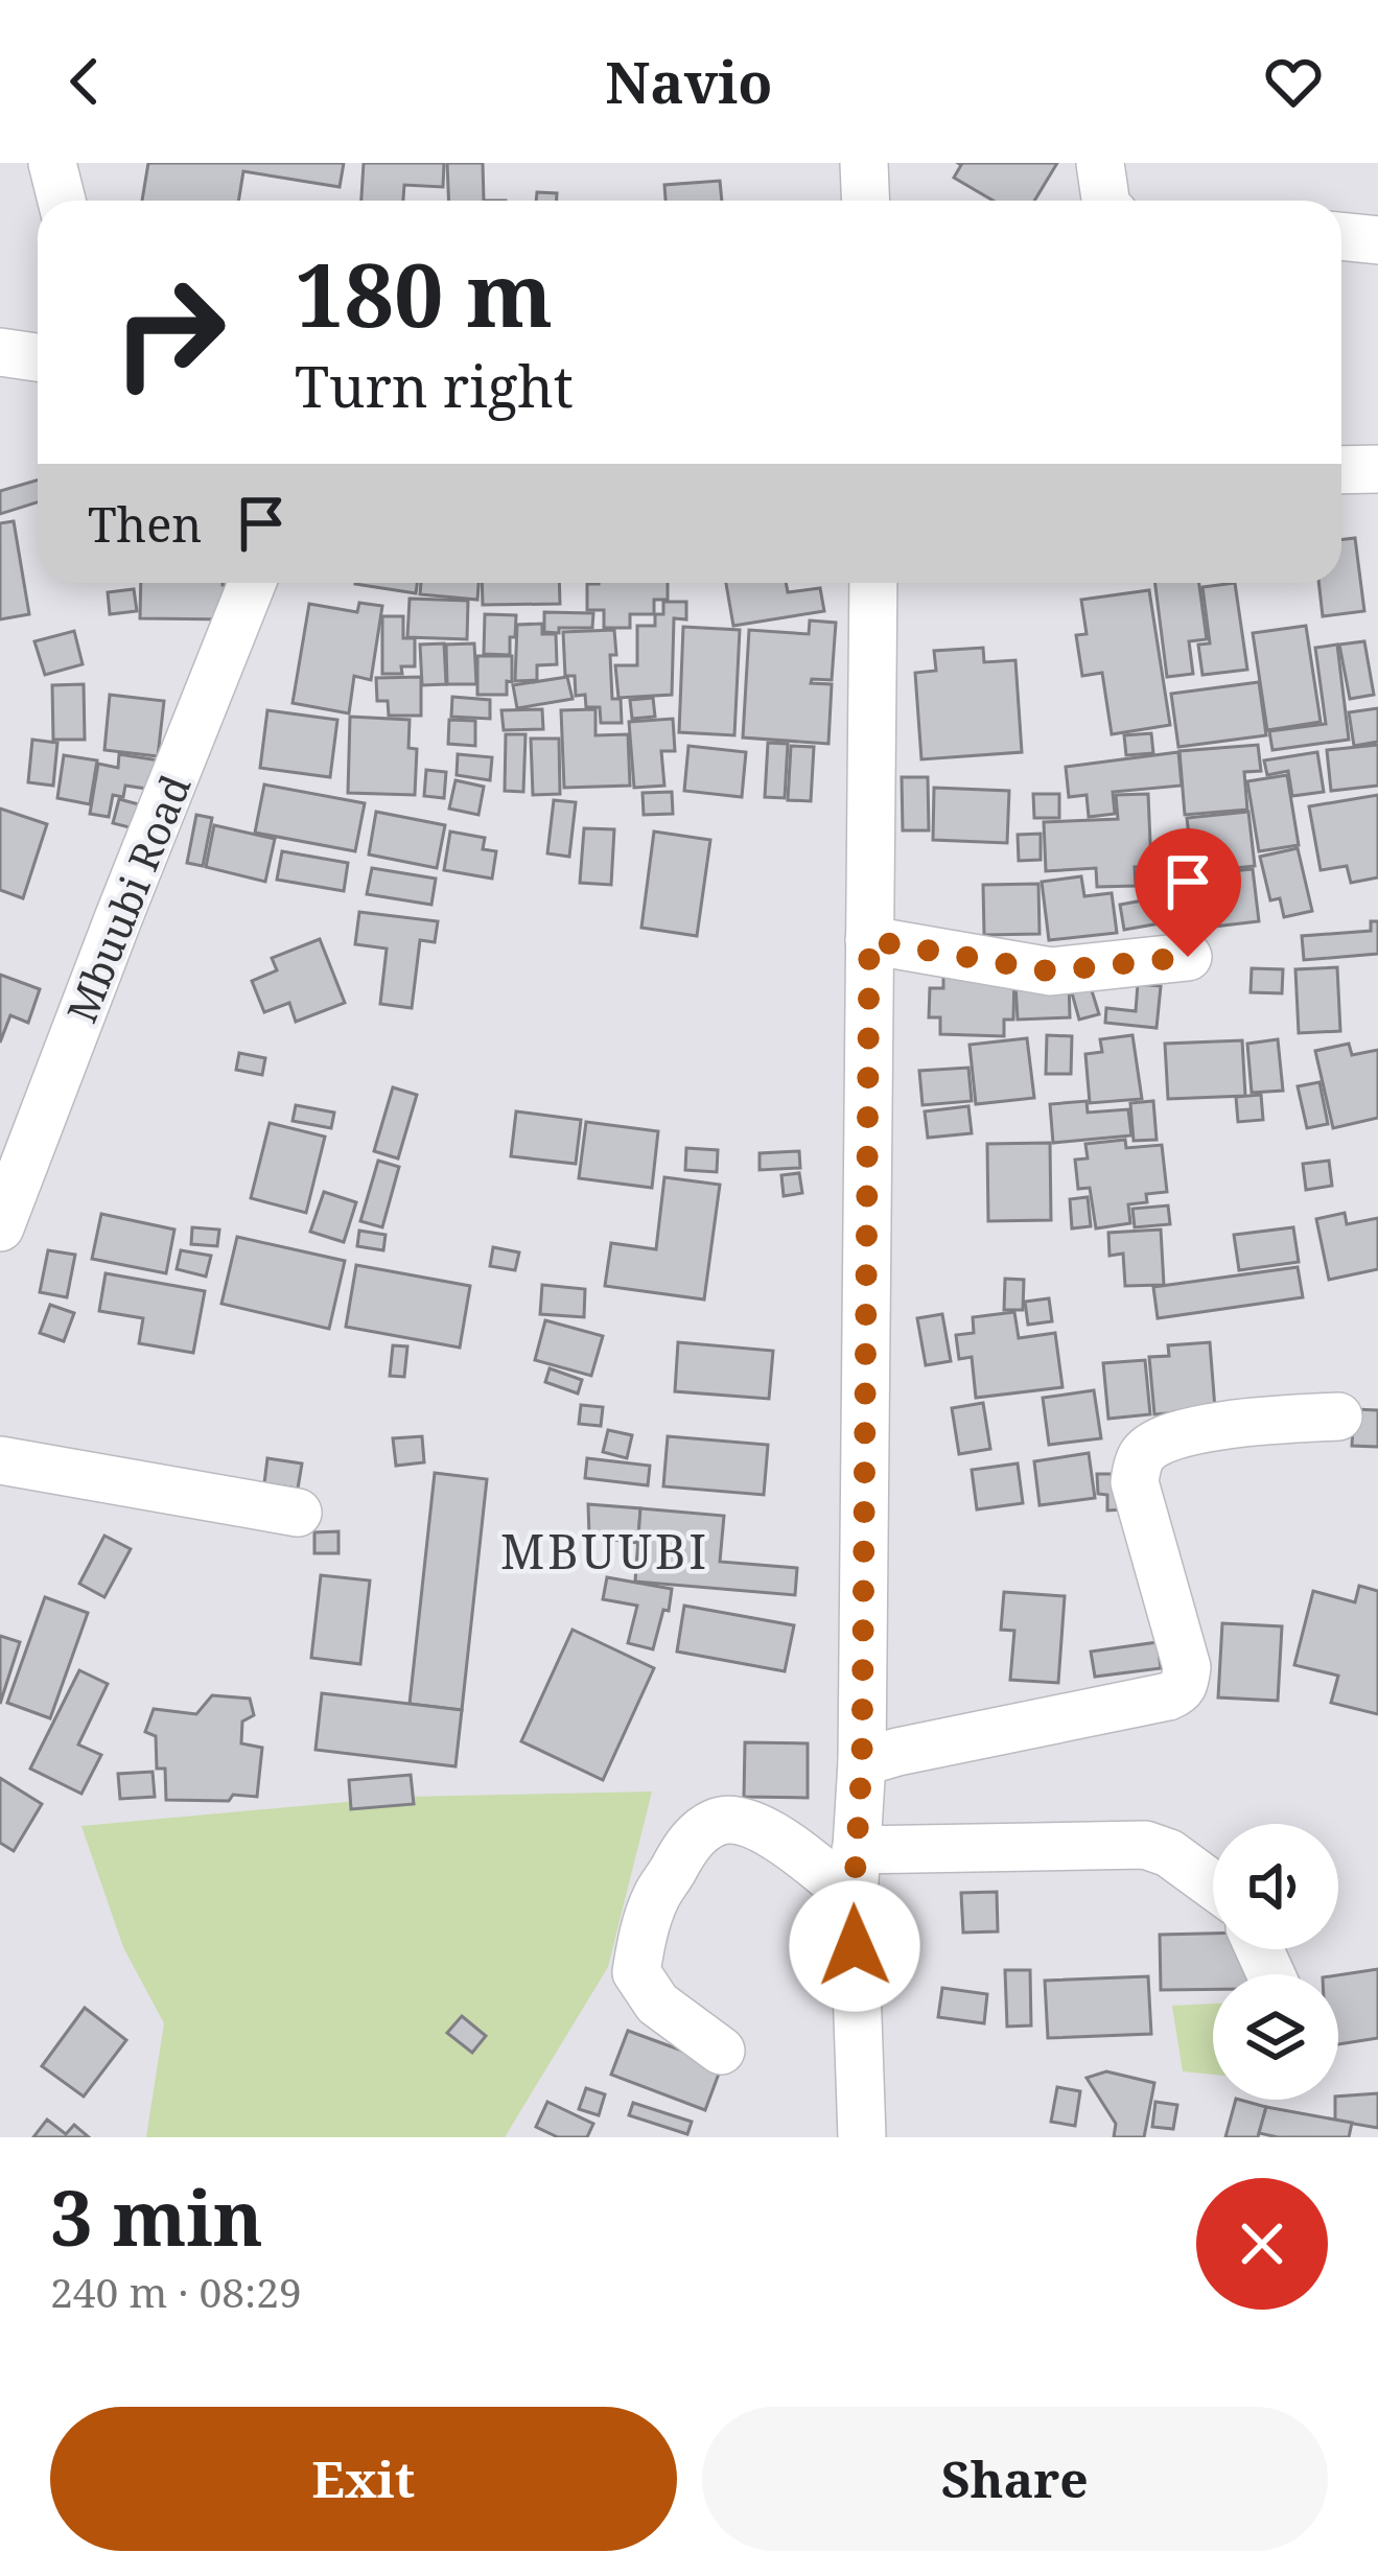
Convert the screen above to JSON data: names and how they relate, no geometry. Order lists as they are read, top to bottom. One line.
{"streets":{"street":["Mbuubi Road"]},"districts":["MBUUBI"],"page":{"header":"Navio","turn":["180 m","Turn right"],"then":"Then","heading":["3 min","240 m · 08:29"],"buttons":["Exit","Share"]}}
